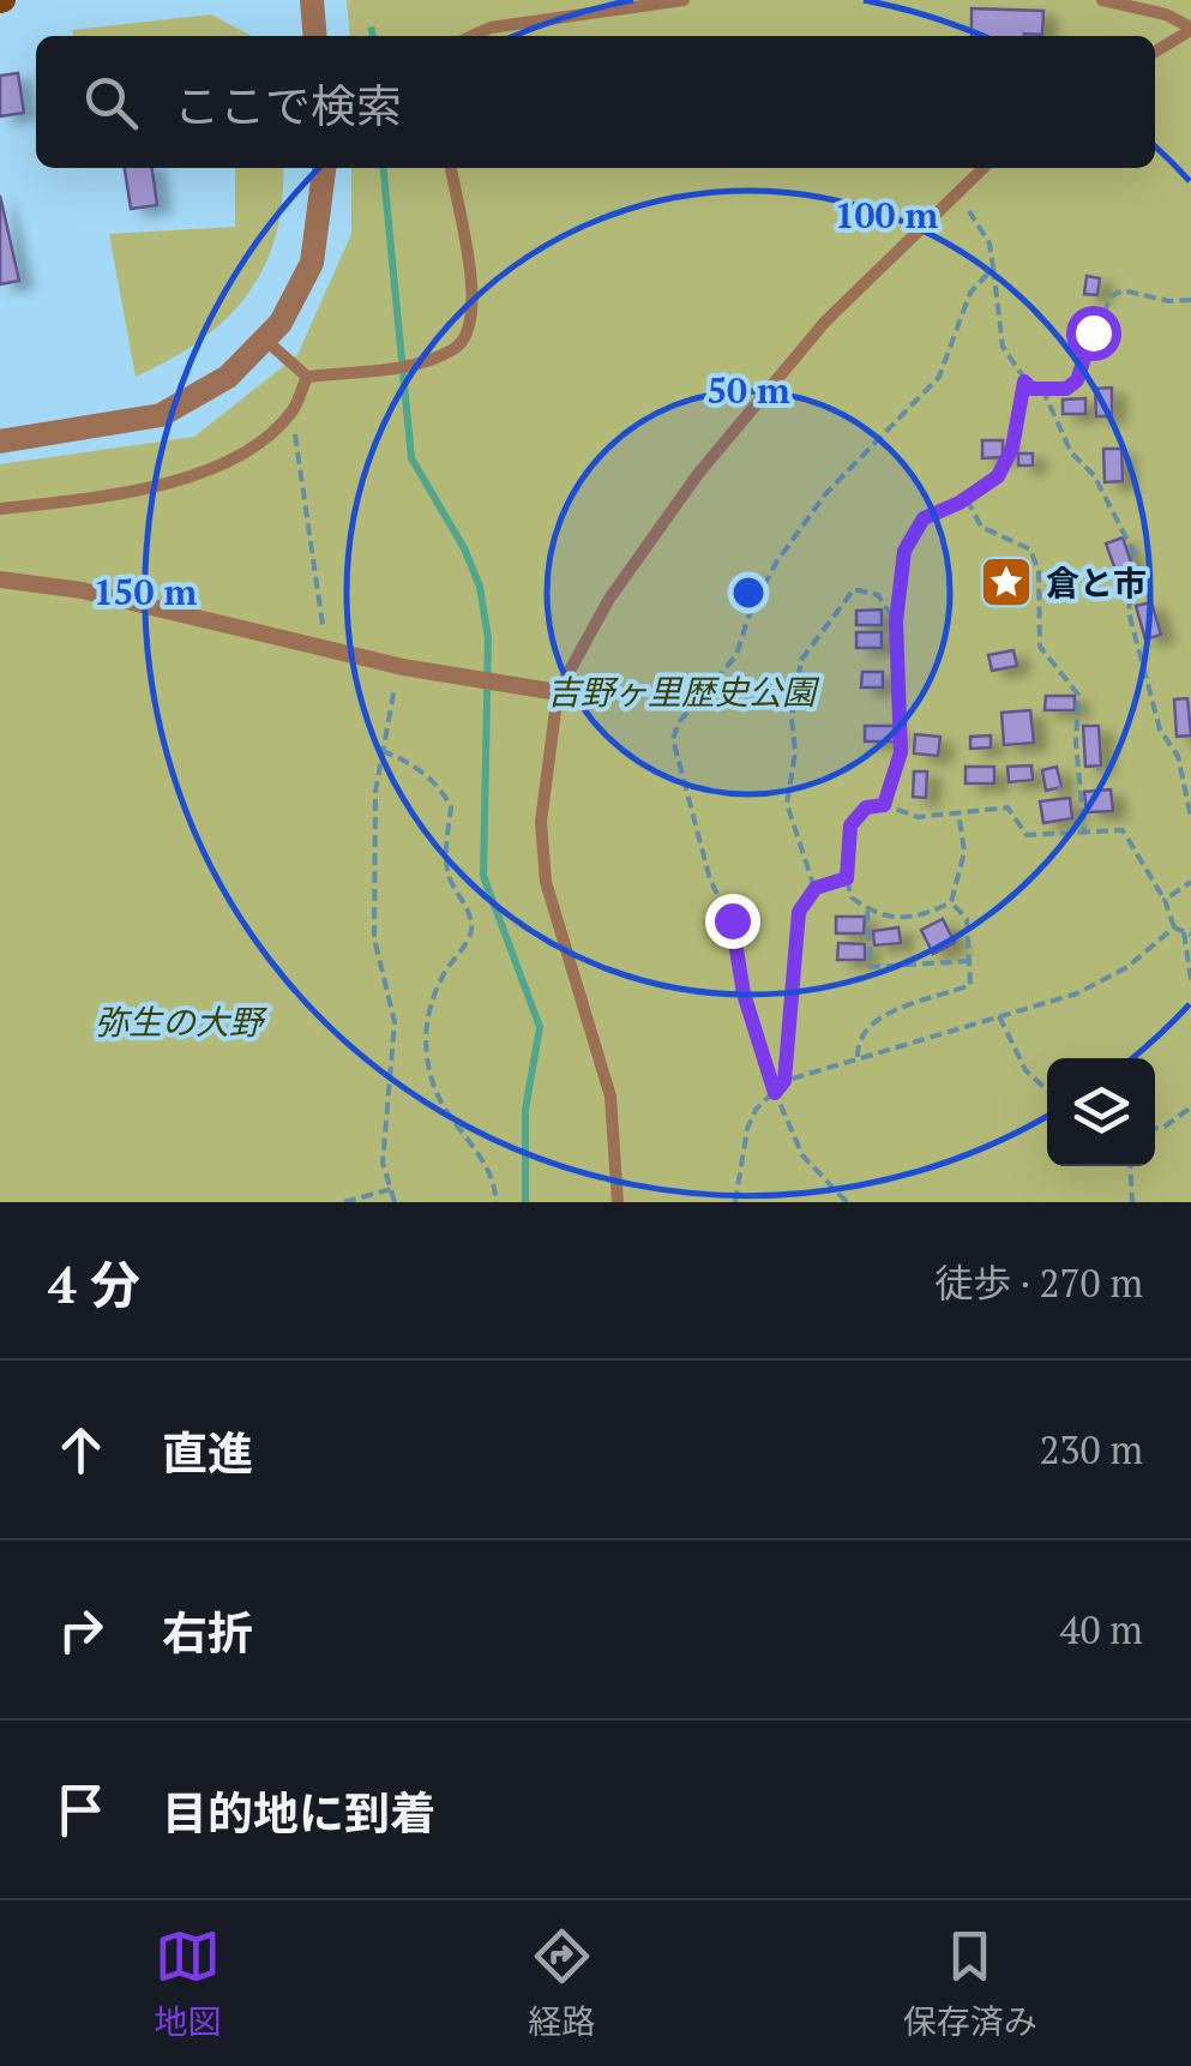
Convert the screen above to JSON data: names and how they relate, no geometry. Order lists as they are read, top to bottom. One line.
{"parks":["吉野ヶ里歴史公園","弥生の大野"],"places":{"place":["倉と市"]},"page":{"search":"ここで検索","heading":["4 分","徒歩 · 270 m"],"list":[["直進","230 m"],["右折","40 m"],"目的地に到着"],"nav":["地図","経路","保存済み"]},"rings":["100 m","50 m","150 m"]}
